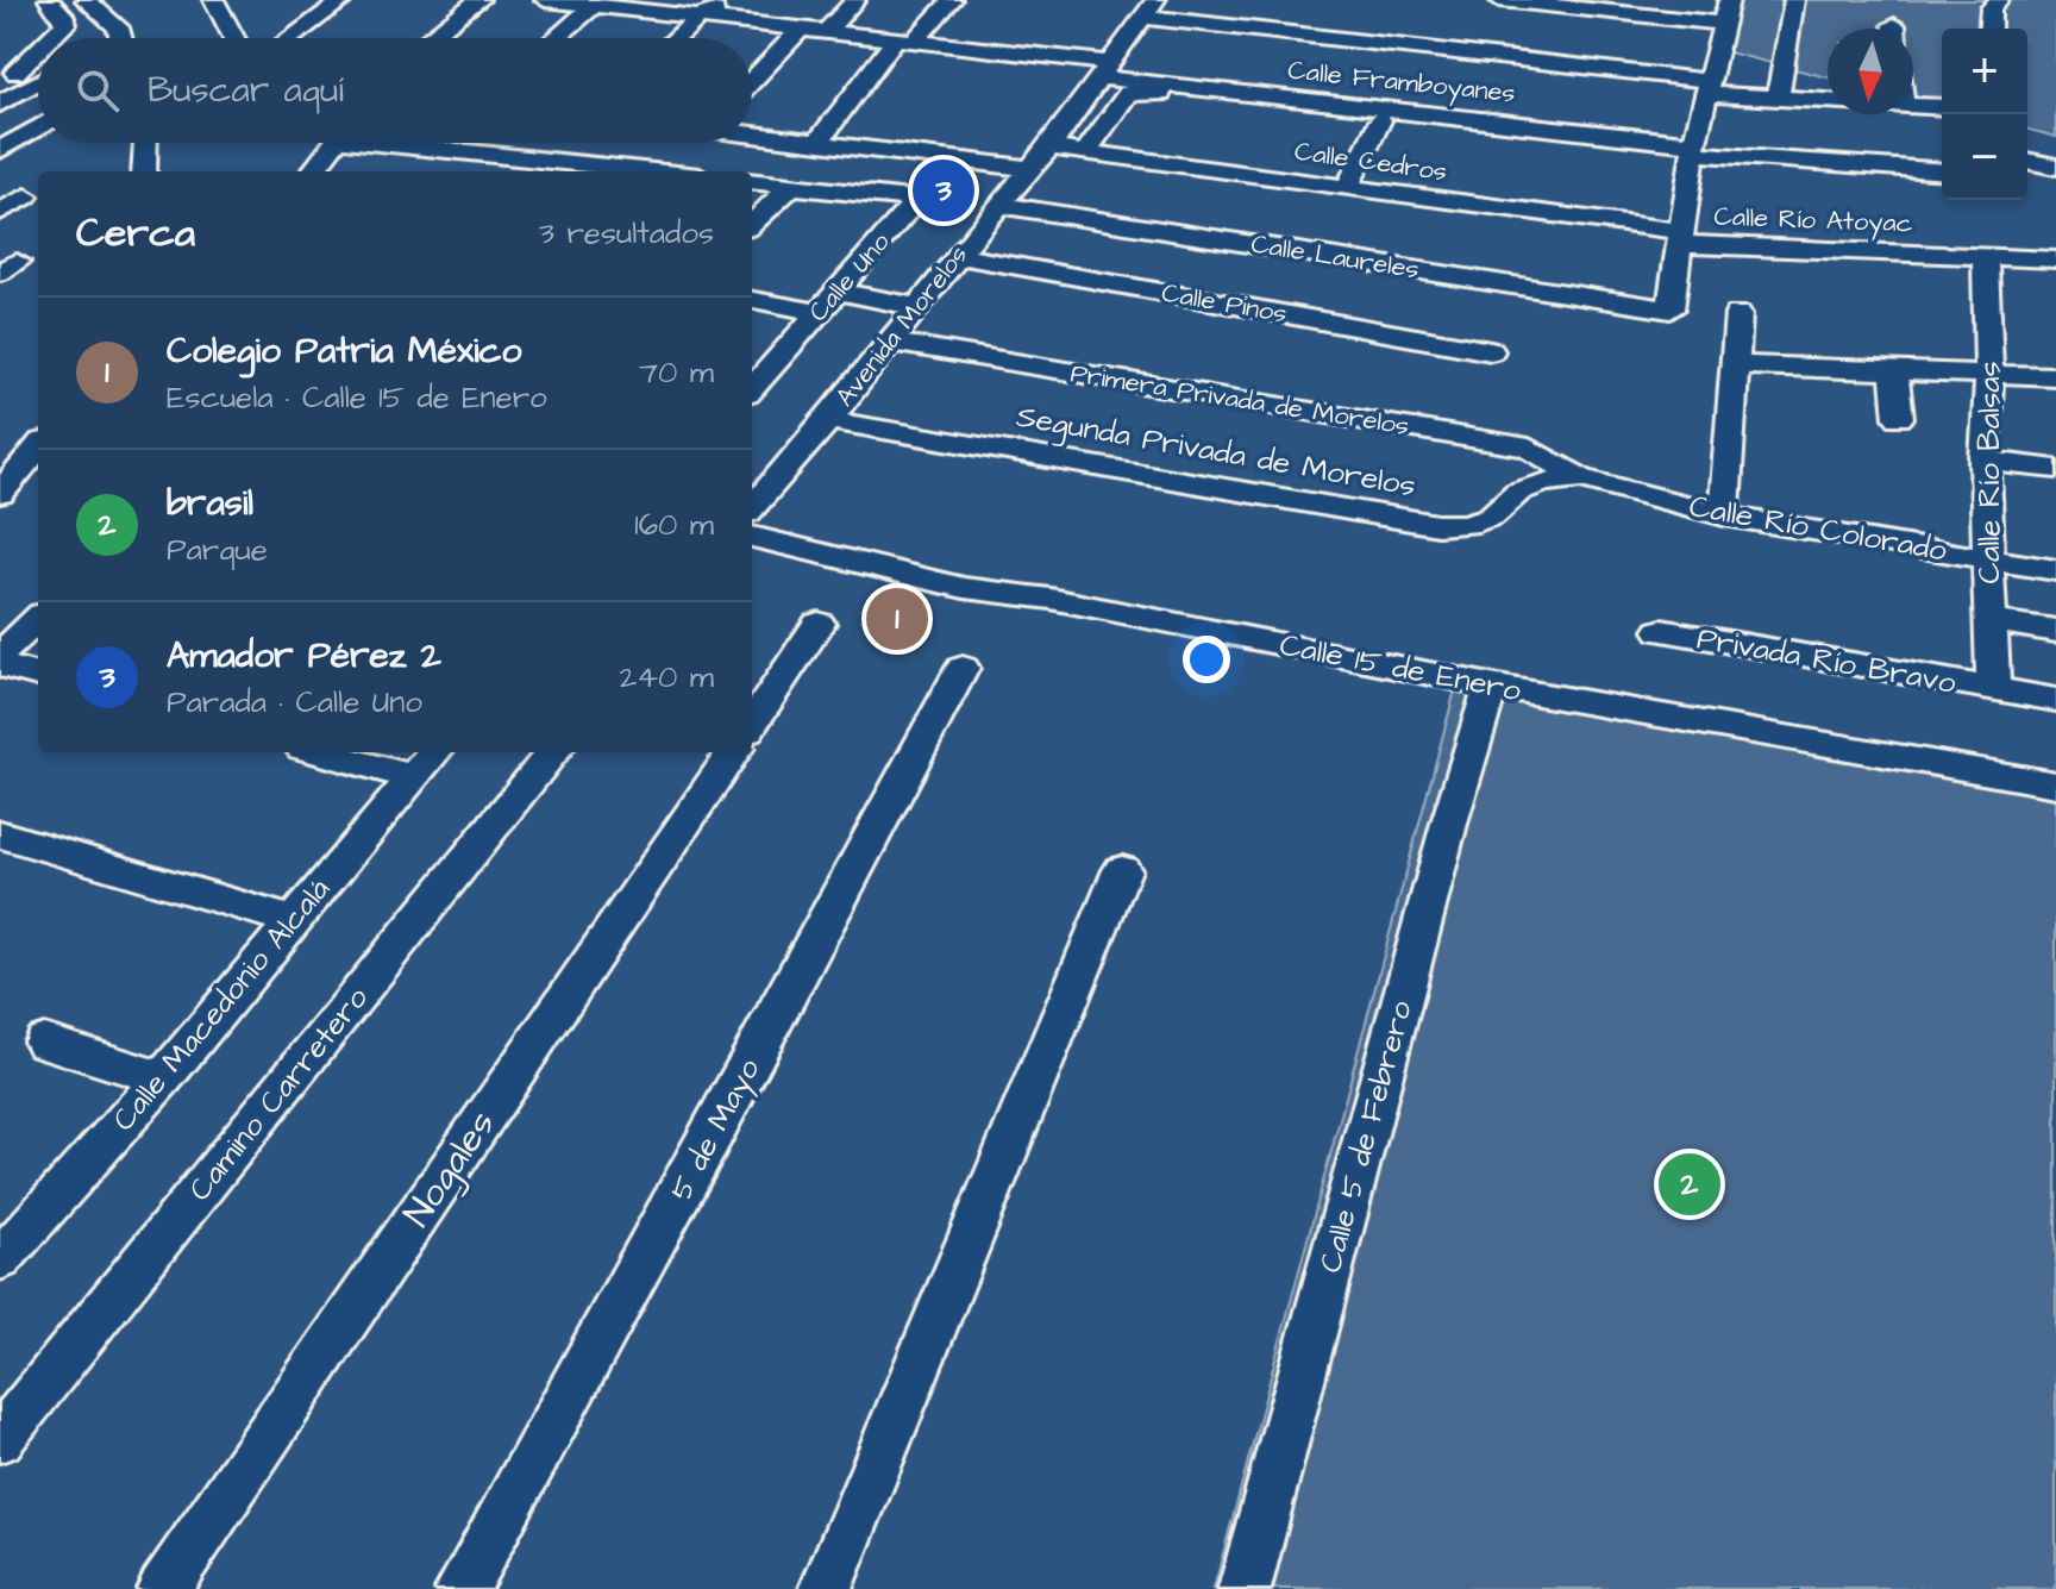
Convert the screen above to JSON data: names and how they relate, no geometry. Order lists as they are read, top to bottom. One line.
{"streets":{"street":["Calle Framboyanes","Calle Cedros","Calle Río Atoyac","Calle Laureles","Calle Uno","Calle Pinos","Avenida Morelos","Primera Privada de Morelos","Segunda Privada de Morelos","Calle Río Balsas","Calle Río Colorado","Privada Río Bravo","Calle 15 de Enero","Calle Macedonio Alcalá","Camino Carretero","5 de Mayo","Calle 5 de Febrero","Nogales"]},"crossings":[["Calle Framboyanes","Avenida Morelos"],["Calle Cedros","Calle Río Atoyac"],["Calle Cedros","Calle Laureles"],["Calle Cedros","Avenida Morelos"],["Calle Río Atoyac","Calle Laureles"],["Calle Río Atoyac","Calle Río Balsas"],["Calle Laureles","Avenida Morelos"],["Calle Pinos","Avenida Morelos"],["Avenida Morelos","Primera Privada de Morelos"],["Avenida Morelos","Segunda Privada de Morelos"],["Primera Privada de Morelos","Segunda Privada de Morelos"],["Primera Privada de Morelos","Calle Río Colorado"],["Segunda Privada de Morelos","Calle Río Colorado"],["Calle Río Balsas","Calle Río Colorado"],["Calle Río Balsas","Privada Río Bravo"],["Calle 15 de Enero","Calle 5 de Febrero"]],"north":"bottom","page":{"map_buttons":["+","−"],"search":"Buscar aquí","pins":["3","1","2"],"heading":["Cerca","3 resultados"],"list":[{"mark":"1","name":"Colegio Patria México","note":"Escuela · Calle 15 de Enero","value":"70 m"},{"mark":"2","name":"brasil","note":"Parque","value":"160 m"},{"mark":"3","name":"Amador Pérez 2","note":"Parada · Calle Uno","value":"240 m"}]}}
